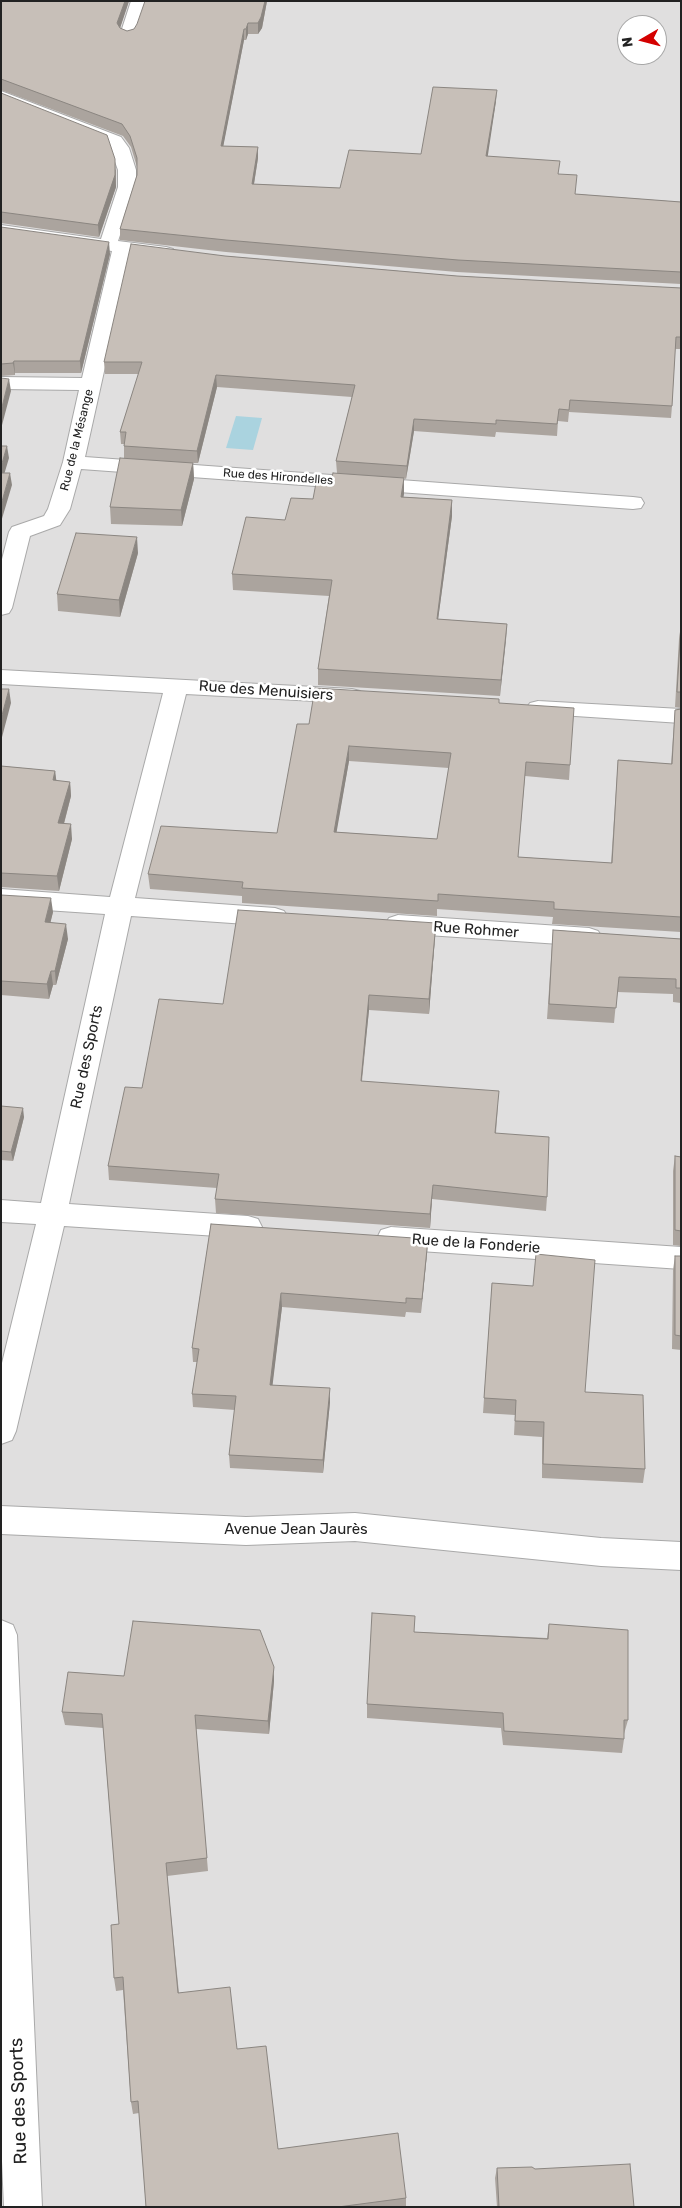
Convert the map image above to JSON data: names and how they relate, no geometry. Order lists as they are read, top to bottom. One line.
{"streets":{"street":["Rue de la Mésange","Rue des Hirondelles","Rue des Menuisiers","Rue Rohmer","Rue des Sports","Rue de la Fonderie","Avenue Jean Jaurès"]},"crossings":[["Rue de la Mésange","Rue des Hirondelles"],["Rue des Menuisiers","Rue des Sports"]],"north":"left"}
